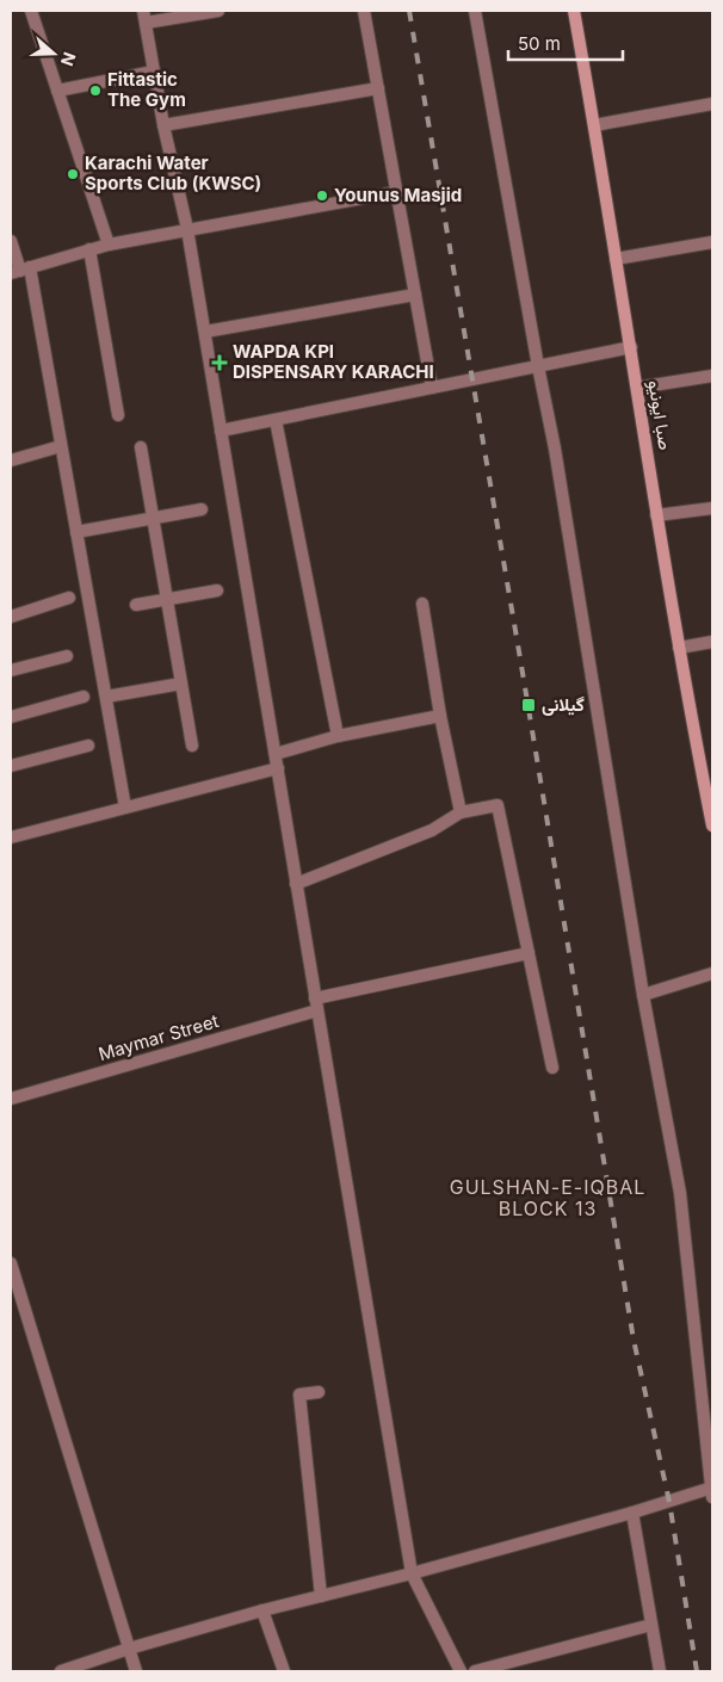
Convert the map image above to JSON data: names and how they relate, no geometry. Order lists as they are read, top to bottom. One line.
{"streets":{"main road":["صبا ایونیو"],"street":["Maymar Street"]},"districts":["GULSHAN-E-IQBAL BLOCK 13"],"places":{"other":["Fittastic The Gym","Karachi Water Sports Club (KWSC)","Younus Masjid"],"health":["WAPDA KPI DISPENSARY KARACHI"],"transit":["گیلانی"]},"scale_bar":"50 m","north":"right"}
